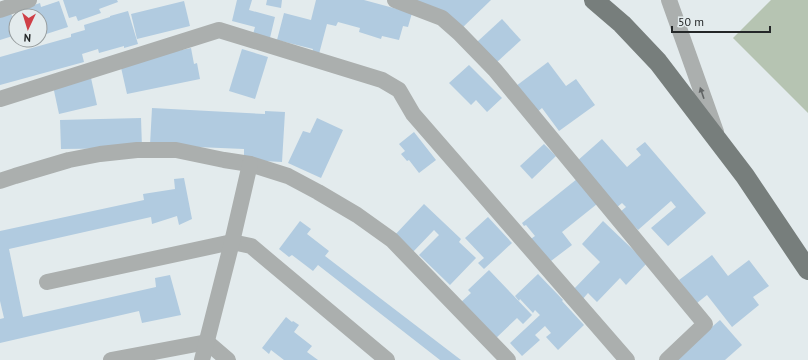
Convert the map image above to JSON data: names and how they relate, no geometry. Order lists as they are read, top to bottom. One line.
{"scale_bar":"50 m","north":"bottom"}
